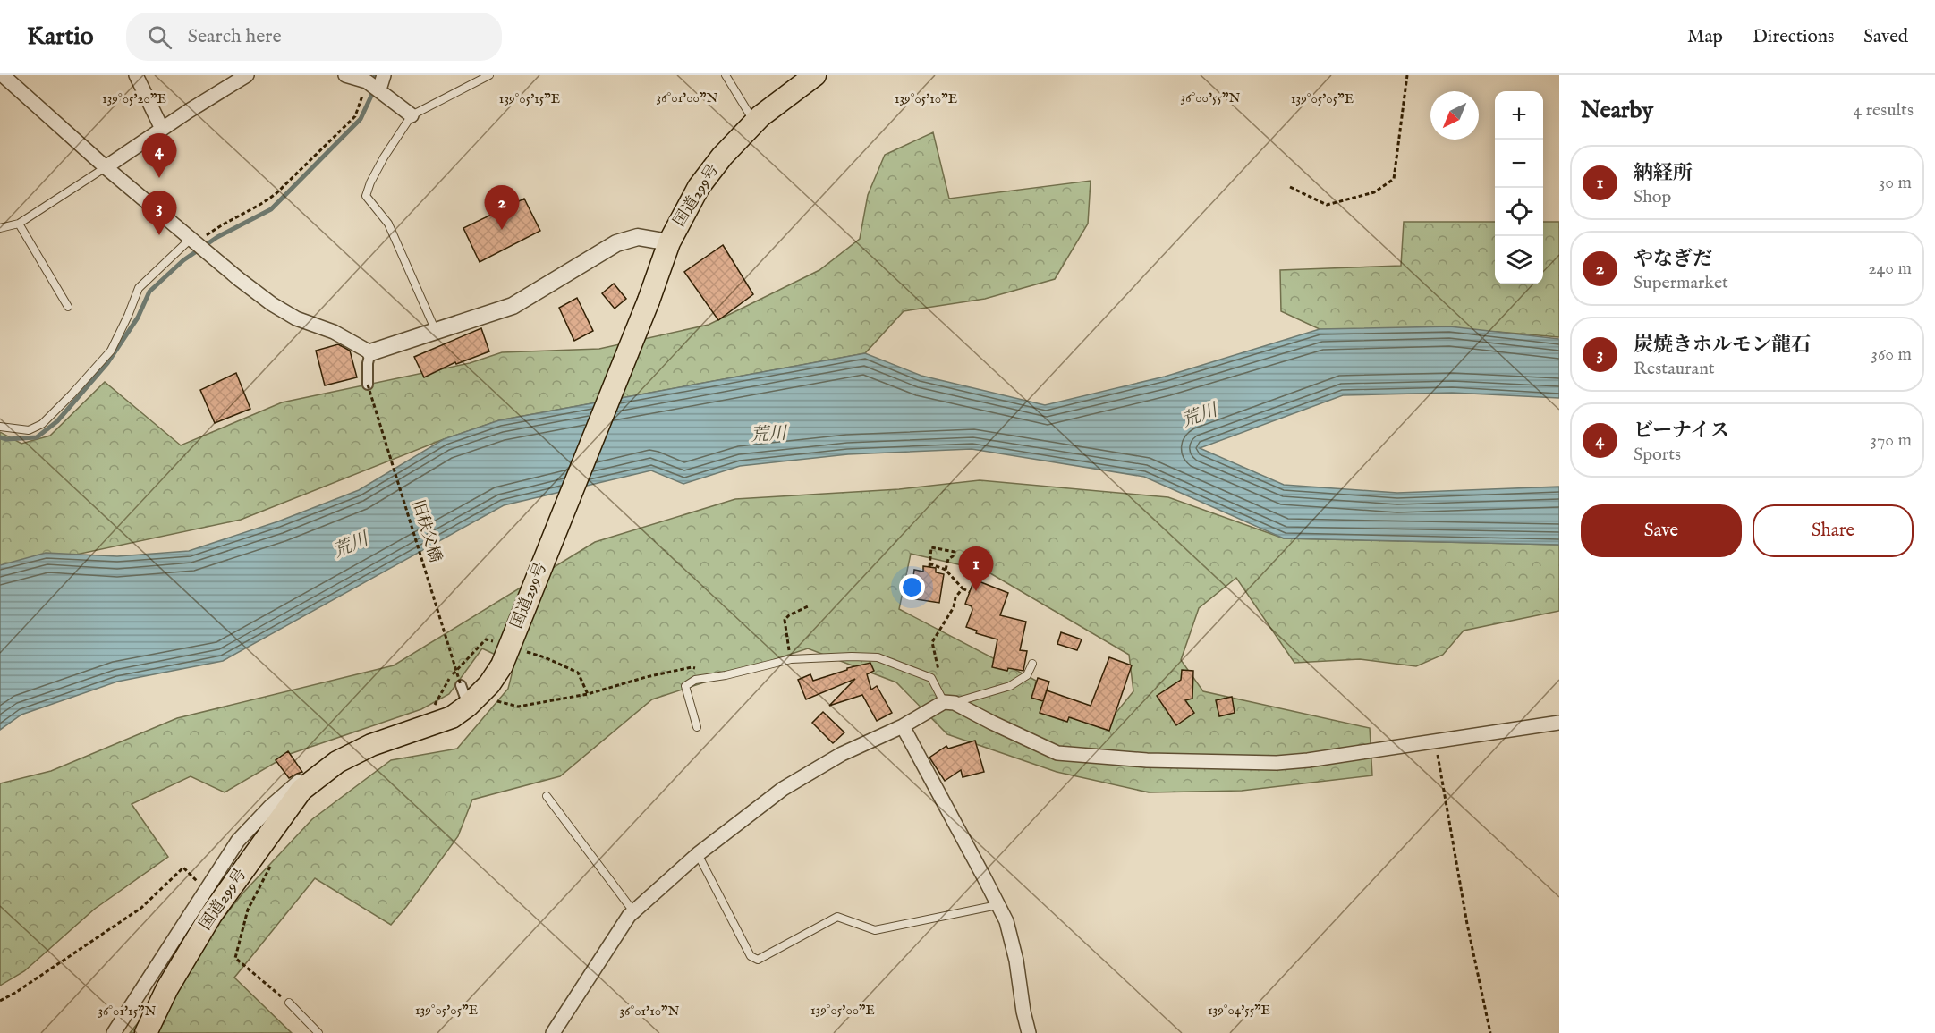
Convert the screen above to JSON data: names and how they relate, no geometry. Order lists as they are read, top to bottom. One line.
{"streets":{"highway":["国道299号"],"path":["旧秩父橋"]},"crossings":[["国道299号","旧秩父橋"]],"water":["荒川"],"north":"bottom left","page":{"header":"Kartio","search":"Search here","nav":["Map","Directions","Saved"],"heading":["Nearby","4 results"],"map_buttons":["+","−"],"pins":["4","2","3","1"],"list":[{"mark":"1","name":"納経所","note":"Shop","value":"30 m"},{"mark":"2","name":"やなぎだ","note":"Supermarket","value":"240 m"},{"mark":"3","name":"炭焼きホルモン龍石","note":"Restaurant","value":"360 m"},{"mark":"4","name":"ビーナイス","note":"Sports","value":"370 m"}],"buttons":["Save","Share"]},"coordinates":["36°01'00\"N","36°00'55\"N","139°05'20\"E","139°05'15\"E","139°05'10\"E","139°05'05\"E","139°05'00\"E","139°04'55\"E","36°01'15\"N","36°01'10\"N"]}
